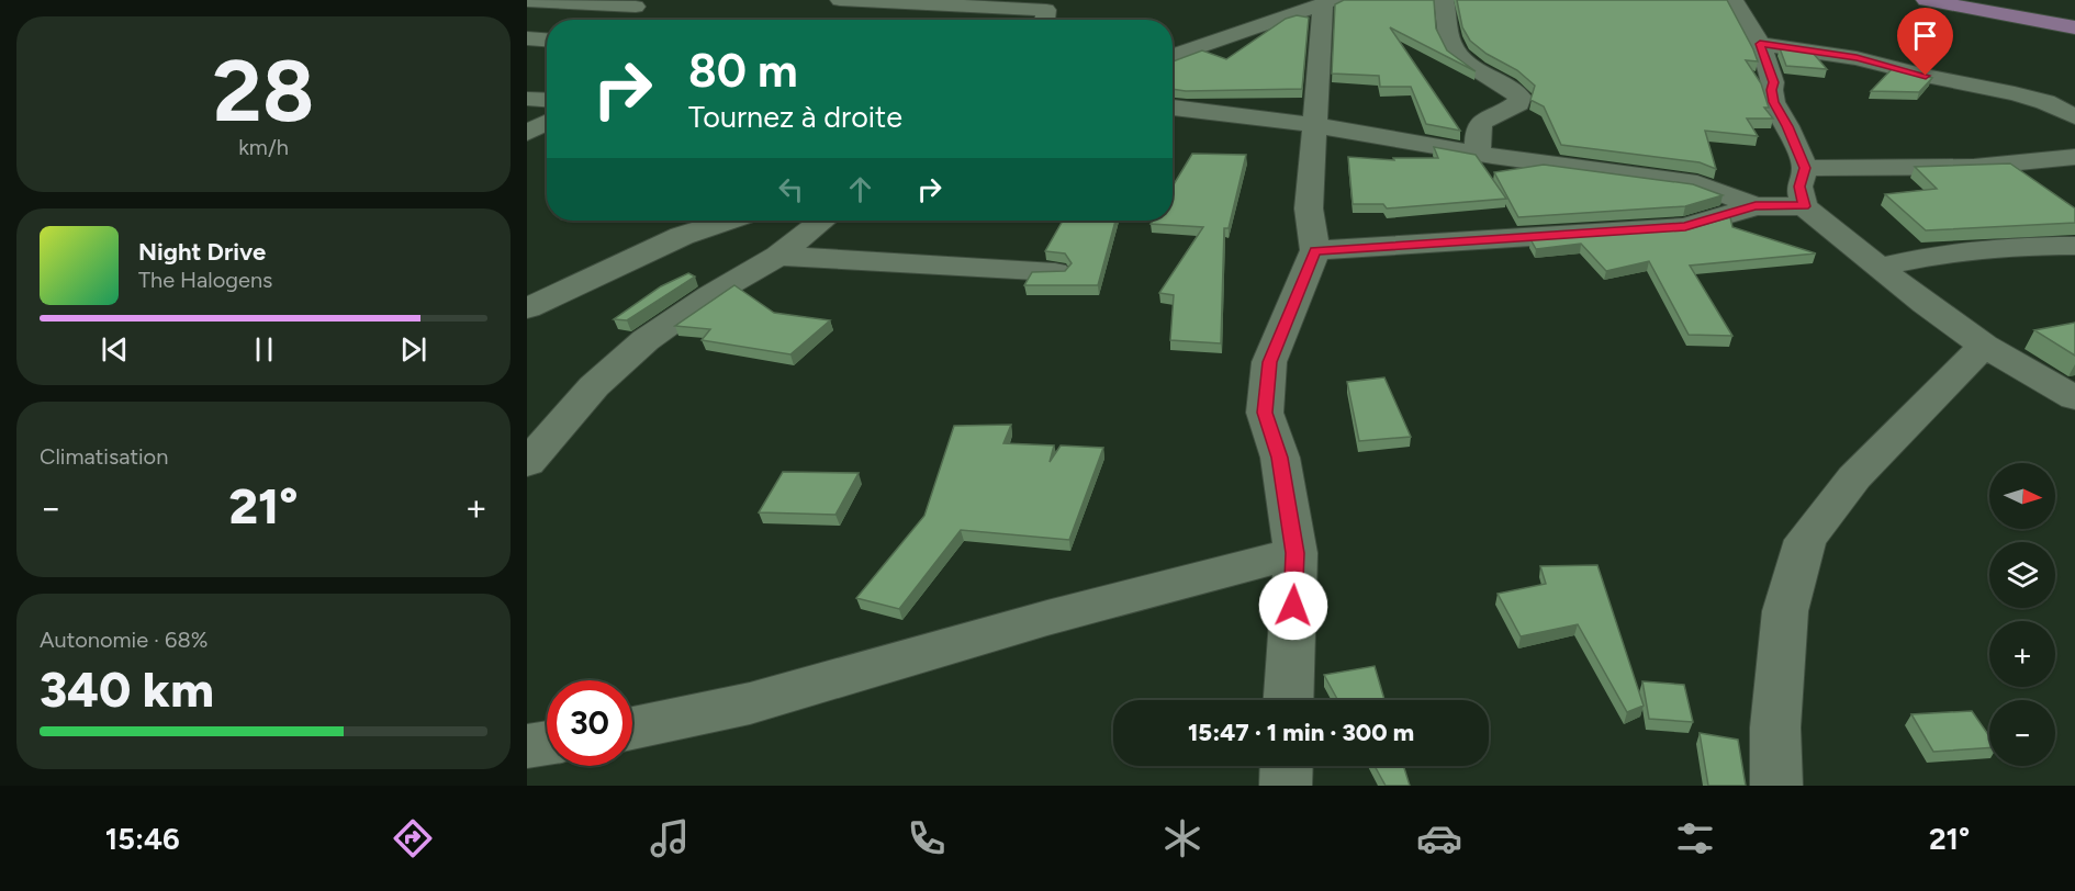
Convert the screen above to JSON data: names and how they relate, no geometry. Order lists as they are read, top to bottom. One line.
{"north":"right","page":{"tile":[["28","km/h"],"Climatisation",["Autonomie · 68%","340 km"]],"turn":["80 m","Tournez à droite"],"song":["Night Drive","The Halogens"],"map_buttons":["+","−"],"heat":["−","21°","+"],"limit":"30","trip":"15:47 · 1 min · 300 m","tabs":["15:46","21°"]}}
